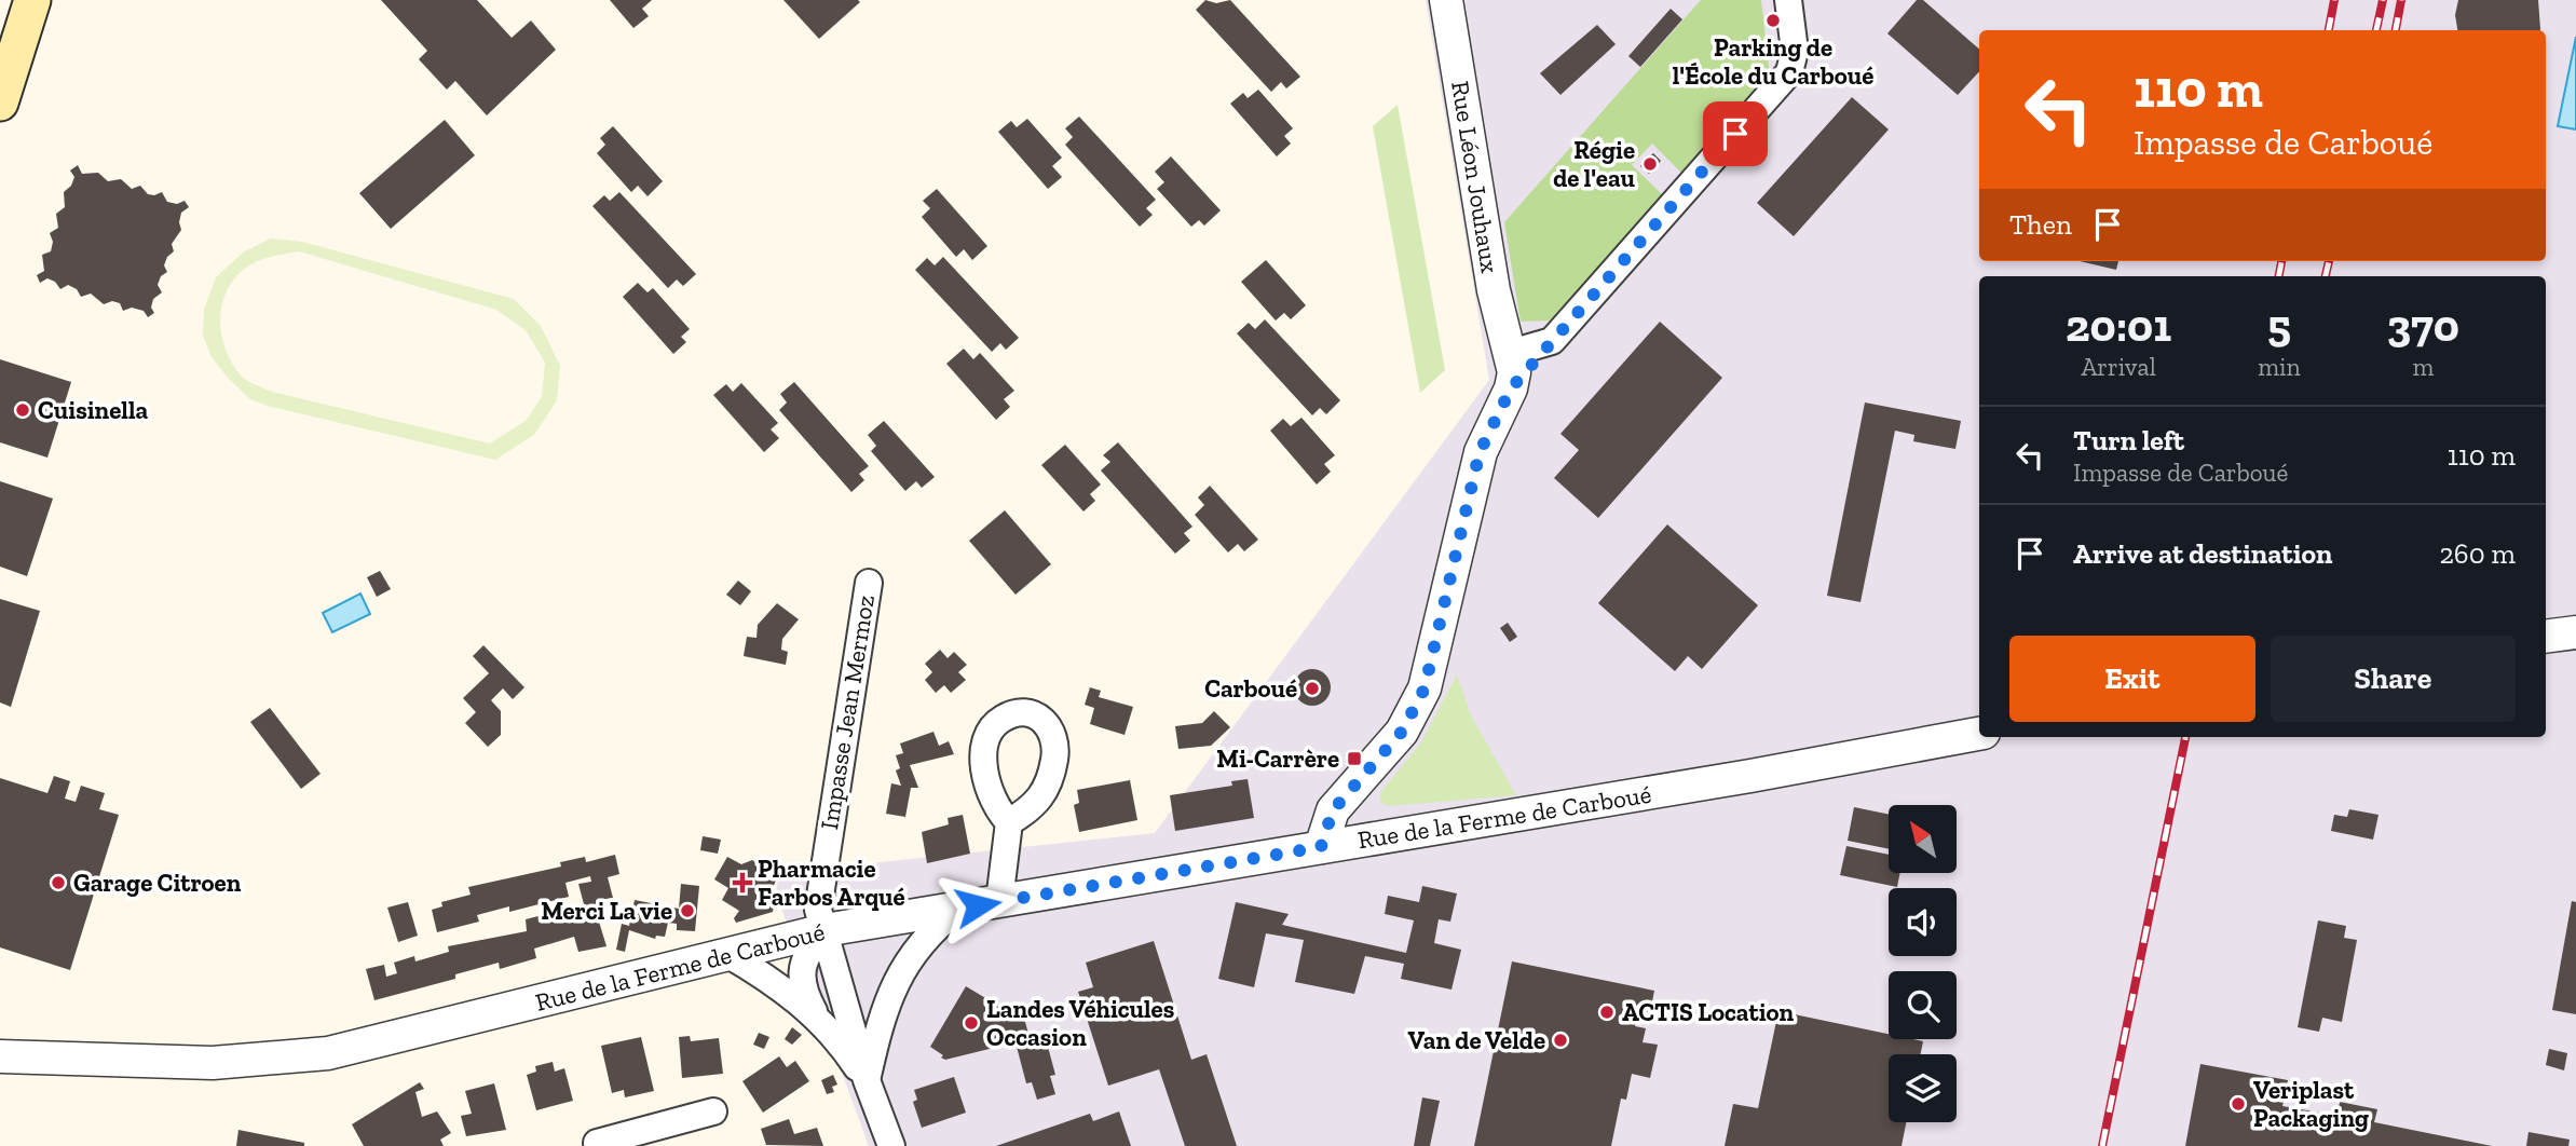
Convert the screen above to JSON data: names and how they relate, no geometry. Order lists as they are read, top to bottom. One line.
{"streets":{"street":["Rue Léon Jouhaux","Impasse Jean Mermoz","Rue de la Ferme de Carboué"]},"crossings":[["Impasse Jean Mermoz","Rue de la Ferme de Carboué"]],"places":{"other":["Parking de l'École du Carboué","Régie de l'eau","Cuisinella","Carboué","Garage Citroen","Merci La vie","ACTIS Location","Landes Véhicules Occasion","Van de Velde","Veriplast Packaging"],"transit":["Mi-Carrère"],"health":["Pharmacie Farbos Arqué"]},"north":"top left","page":{"turn":["110 m","Impasse de Carboué"],"then":"Then","eta":["20:01","Arrival","5","min","370","m"],"list":[{"name":"Turn left","note":"Impasse de Carboué","value":"110 m"},{"name":"Arrive at destination","value":"260 m"}],"buttons":["Exit","Share"]}}
